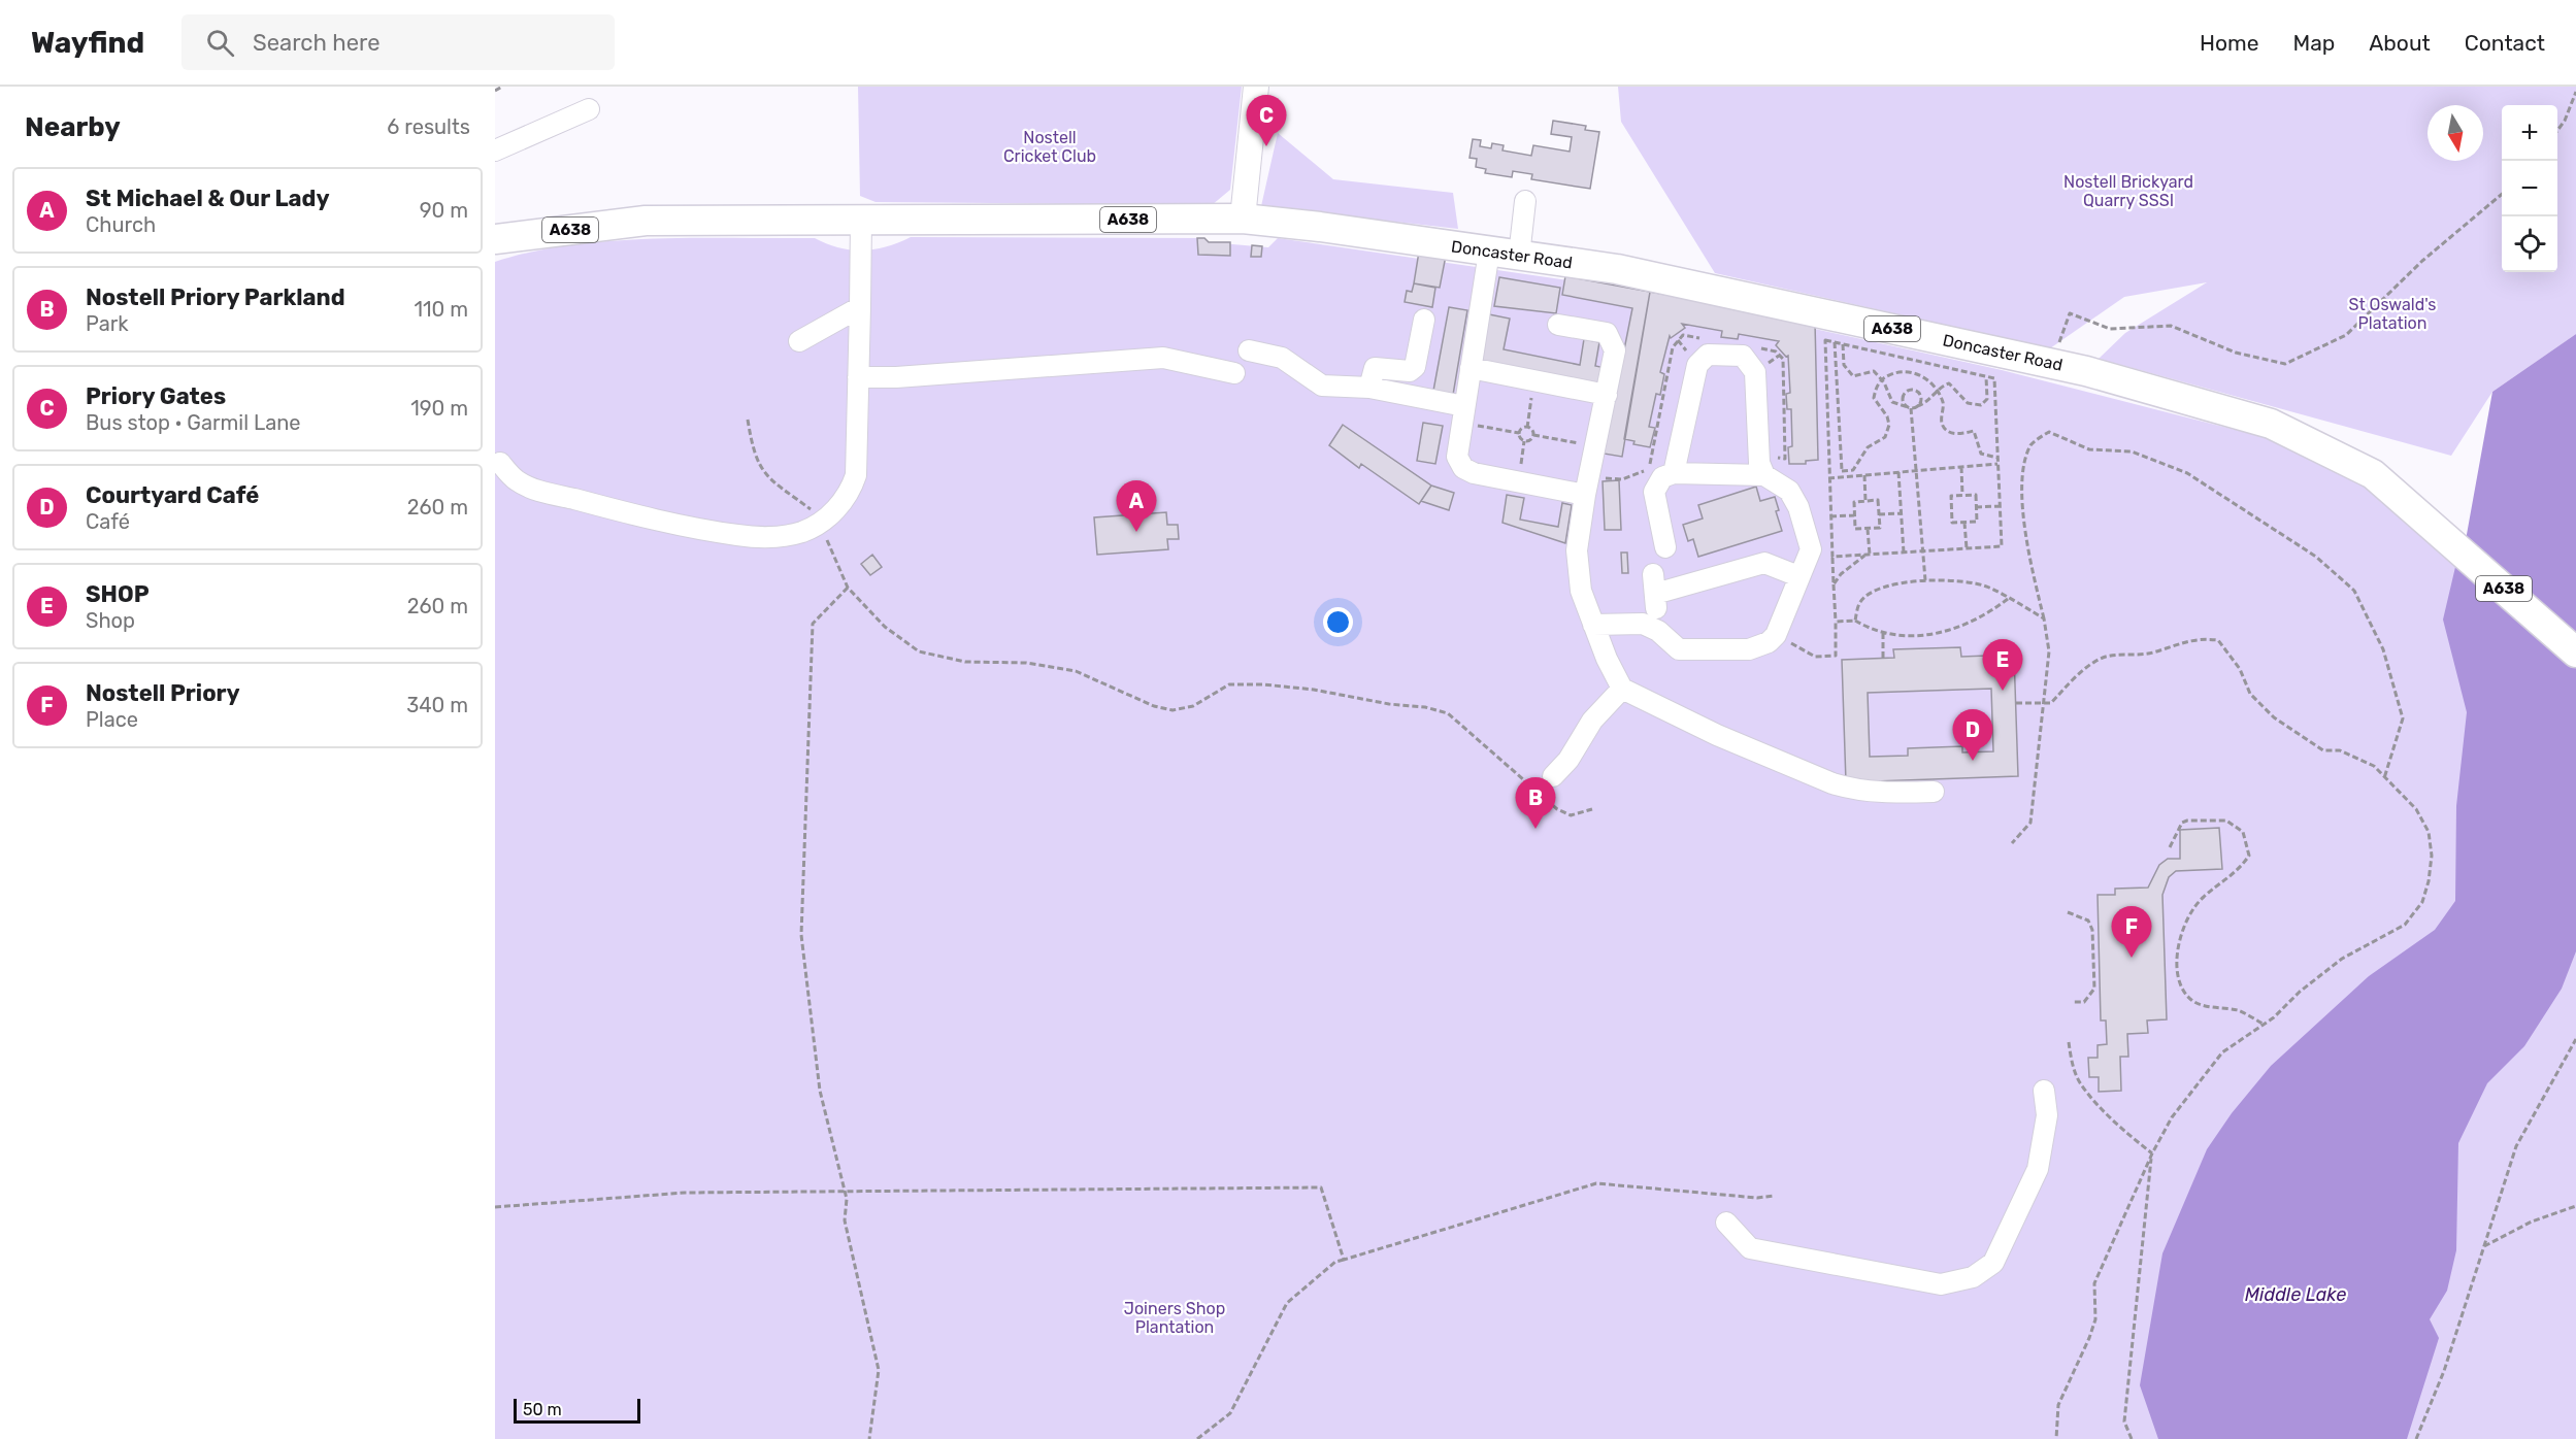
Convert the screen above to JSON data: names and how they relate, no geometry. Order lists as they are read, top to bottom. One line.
{"streets":{"highway":["A638","Doncaster Road"]},"crossings":[["A638","Doncaster Road"]],"water":["Middle Lake"],"parks":["Nostell Cricket Club","Nostell Brickyard Quarry SSSI","St Oswald's Platation","Joiners Shop Plantation"],"scale_bar":"50 m","north":"bottom","page":{"header":"Wayfind","search":"Search here","nav":["Home","Map","About","Contact"],"heading":["Nearby","6 results"],"pins":["C","A","E","D","B","F"],"map_buttons":["+","−"],"list":[{"mark":"A","name":"St Michael & Our Lady","note":"Church","value":"90 m"},{"mark":"B","name":"Nostell Priory Parkland","note":"Park","value":"110 m"},{"mark":"C","name":"Priory Gates","note":"Bus stop · Garmil Lane","value":"190 m"},{"mark":"D","name":"Courtyard Café","note":"Café","value":"260 m"},{"mark":"E","name":"SHOP","note":"Shop","value":"260 m"},{"mark":"F","name":"Nostell Priory","note":"Place","value":"340 m"}],"scale":"50 m"}}
